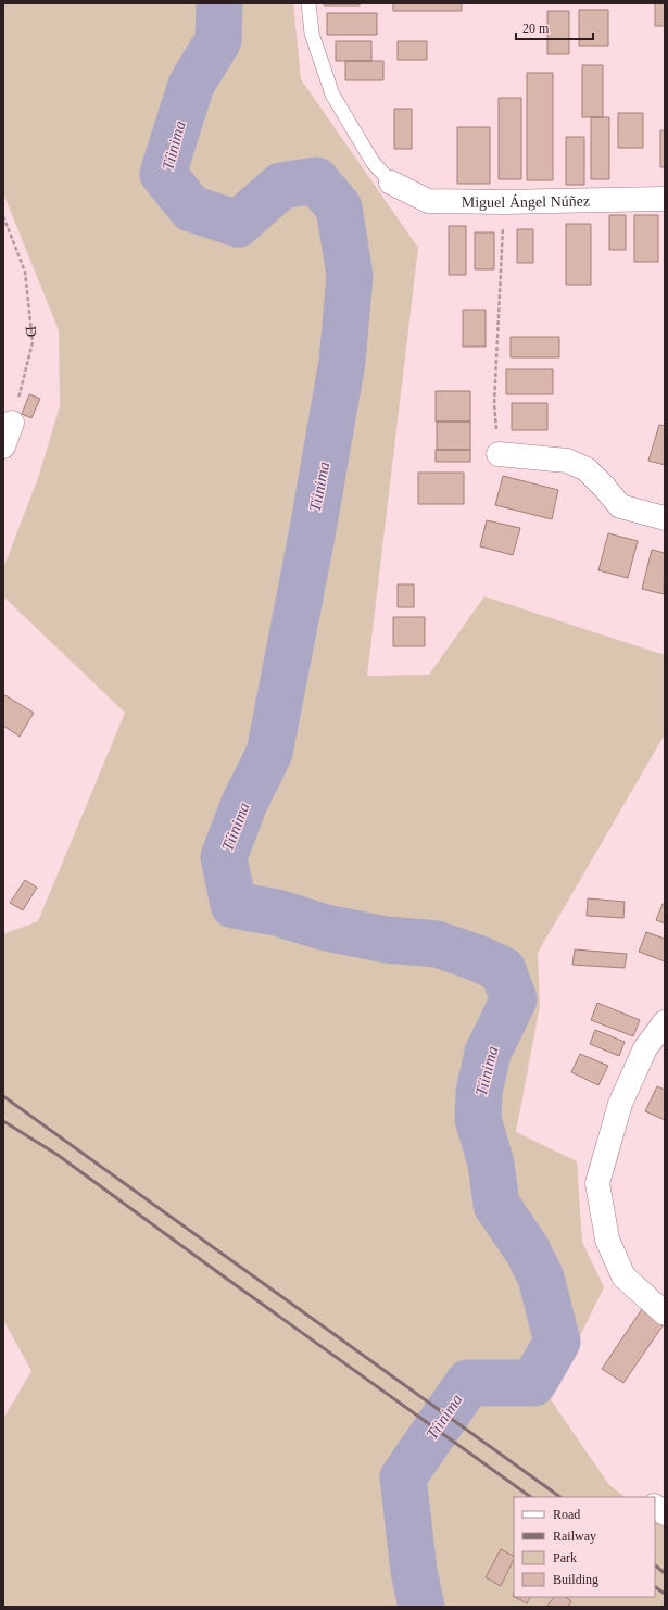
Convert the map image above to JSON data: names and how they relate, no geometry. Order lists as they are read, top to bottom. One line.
{"streets":{"street":["Miguel Ángel Núñez"],"path":["D"]},"water":["Tíinima"],"legend":["Road","Railway","Park","Building"],"scale_bar":"20 m"}
